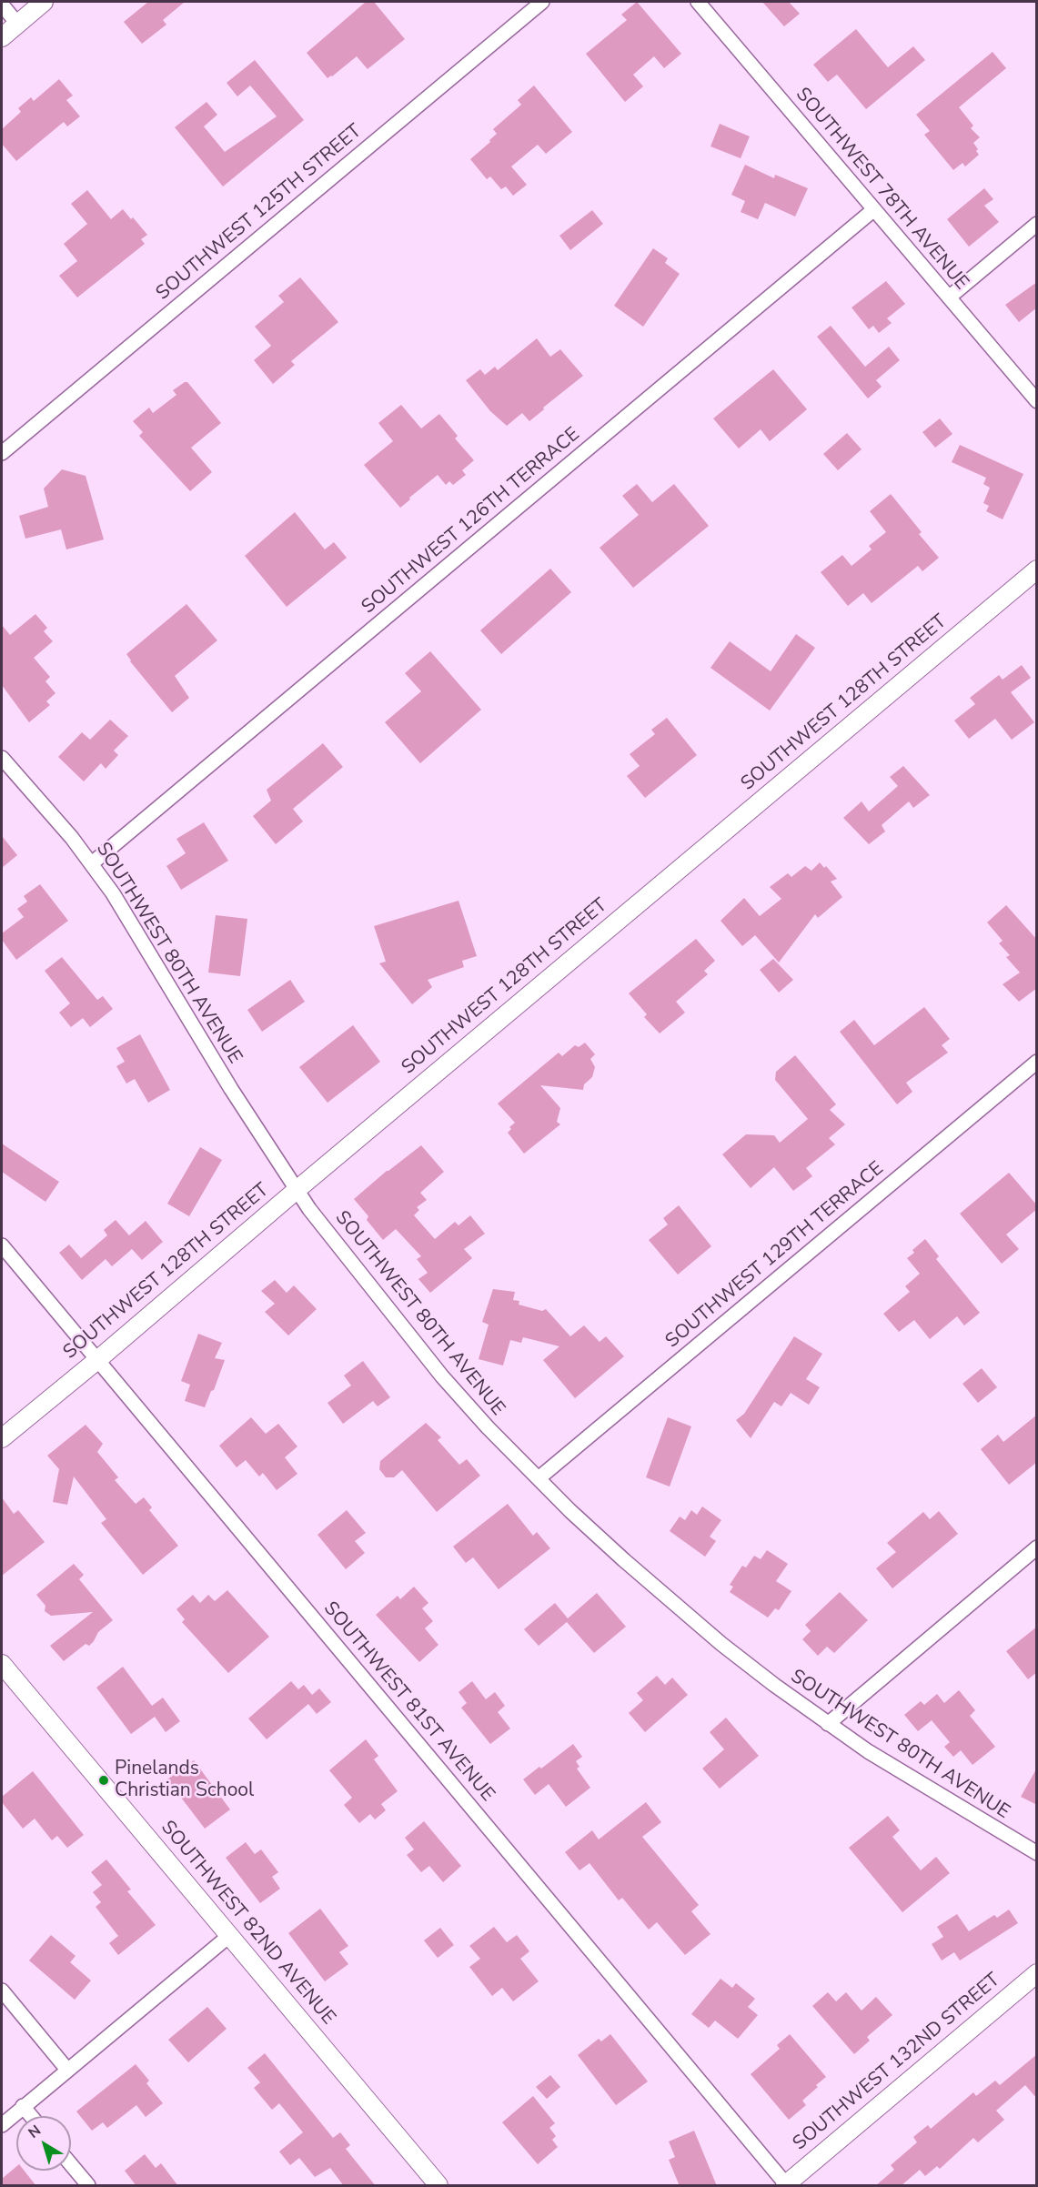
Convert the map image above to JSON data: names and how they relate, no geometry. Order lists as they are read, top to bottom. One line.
{"streets":{"street":["SOUTHWEST 78TH AVENUE","SOUTHWEST 125TH STREET","SOUTHWEST 126TH TERRACE","SOUTHWEST 128TH STREET","SOUTHWEST 80TH AVENUE","SOUTHWEST 129TH TERRACE","SOUTHWEST 81ST AVENUE","SOUTHWEST 82ND AVENUE","SOUTHWEST 132ND STREET"]},"crossings":[["SOUTHWEST 78TH AVENUE","SOUTHWEST 126TH TERRACE"],["SOUTHWEST 126TH TERRACE","SOUTHWEST 80TH AVENUE"],["SOUTHWEST 128TH STREET","SOUTHWEST 80TH AVENUE"],["SOUTHWEST 128TH STREET","SOUTHWEST 81ST AVENUE"],["SOUTHWEST 80TH AVENUE","SOUTHWEST 129TH TERRACE"],["SOUTHWEST 81ST AVENUE","SOUTHWEST 132ND STREET"]],"places":["Pinelands Christian School"],"north":"top left"}
